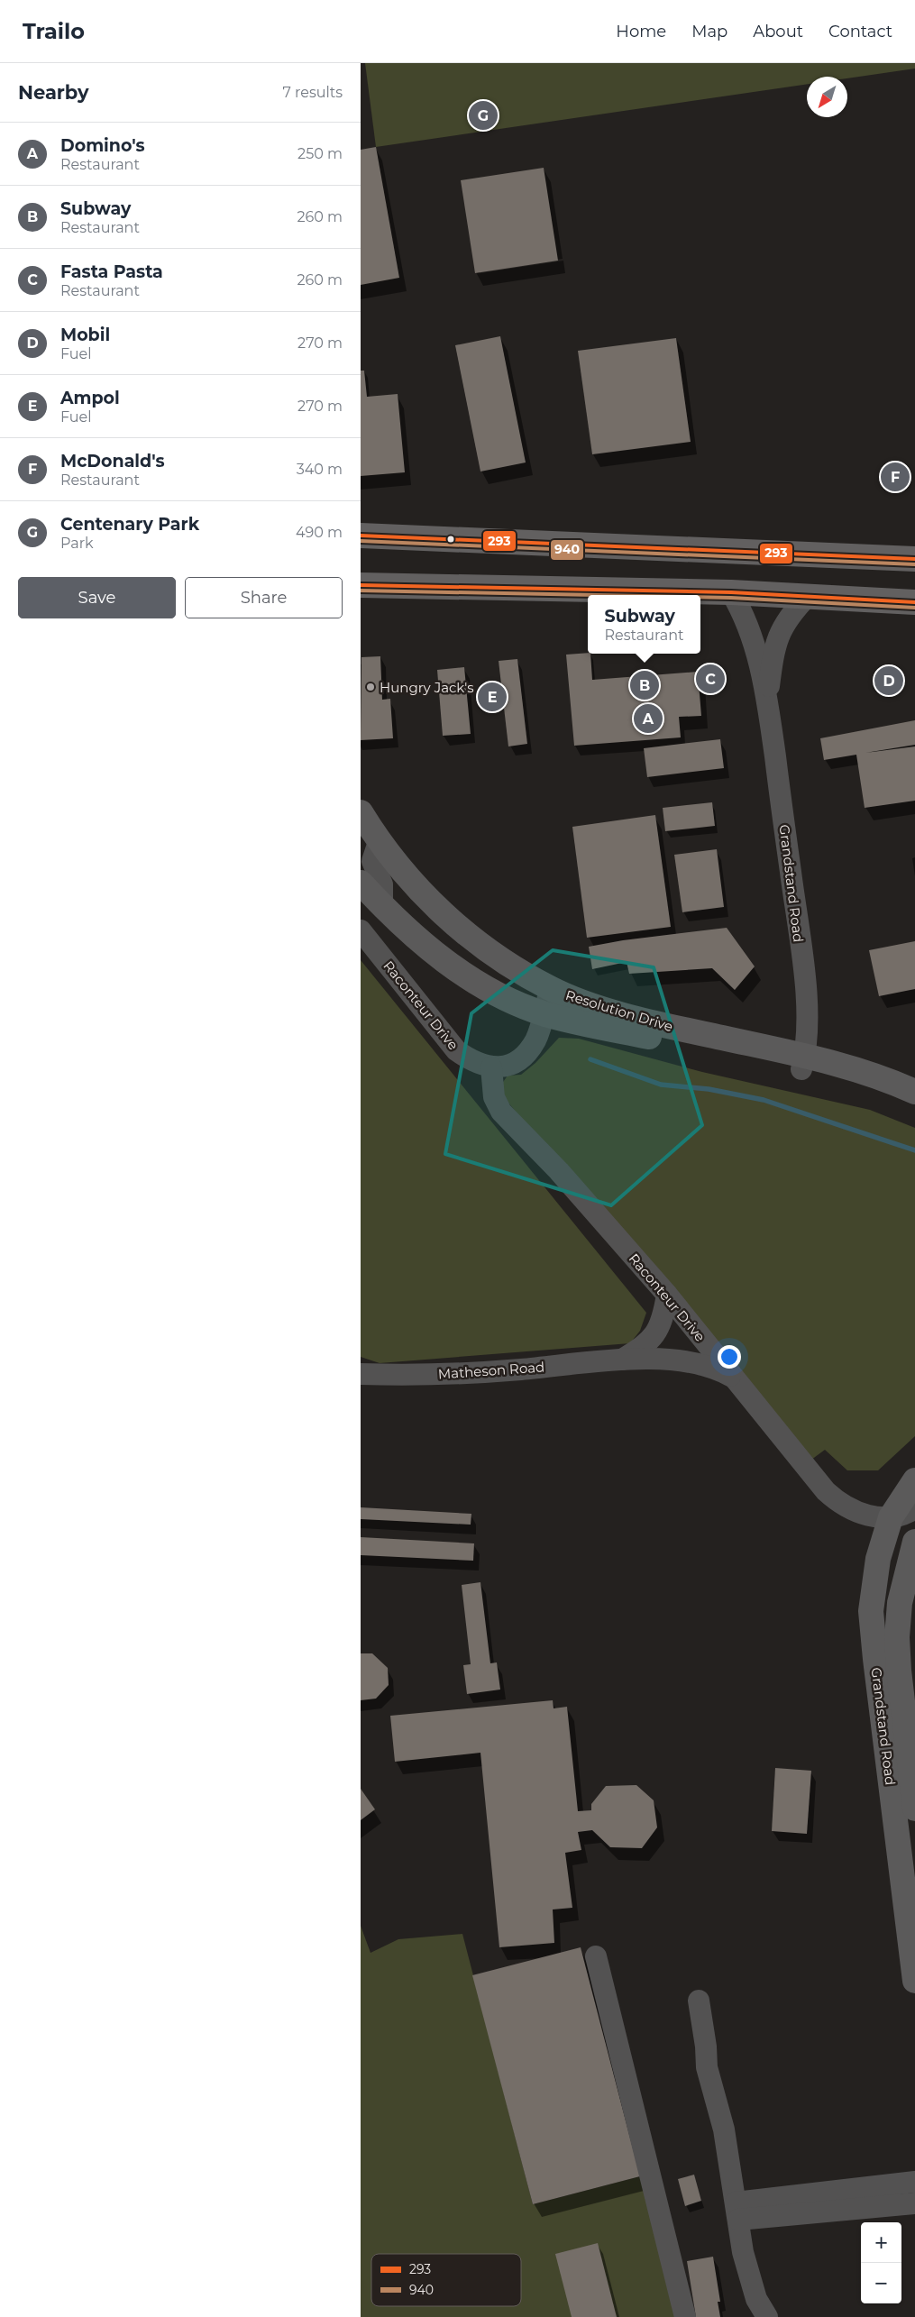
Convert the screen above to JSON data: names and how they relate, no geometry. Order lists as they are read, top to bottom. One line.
{"streets":{"main road":["Grandstand Road","Resolution Drive"],"street":["Raconteur Drive","Matheson Road"]},"crossings":[["Grandstand Road","Raconteur Drive"],["Grandstand Road","Resolution Drive"],["Raconteur Drive","Resolution Drive"],["Raconteur Drive","Matheson Road"]],"places":["Hungry Jack's"],"lines":["transit line 293","transit line 940"],"legend":["293","940"],"north":"bottom left","page":{"header":"Trailo","nav":["Home","Map","About","Contact"],"heading":["Nearby","7 results"],"pins":["G","F","C","D","B","E","A"],"list":[{"mark":"A","name":"Domino's","note":"Restaurant","value":"250 m"},{"mark":"B","name":"Subway","note":"Restaurant","value":"260 m"},{"mark":"C","name":"Fasta Pasta","note":"Restaurant","value":"260 m"},{"mark":"D","name":"Mobil","note":"Fuel","value":"270 m"},{"mark":"E","name":"Ampol","note":"Fuel","value":"270 m"},{"mark":"F","name":"McDonald's","note":"Restaurant","value":"340 m"},{"mark":"G","name":"Centenary Park","note":"Park","value":"490 m"}],"buttons":["Save","Share"],"popup":["Subway","Restaurant"],"map_buttons":["+","−"]}}
